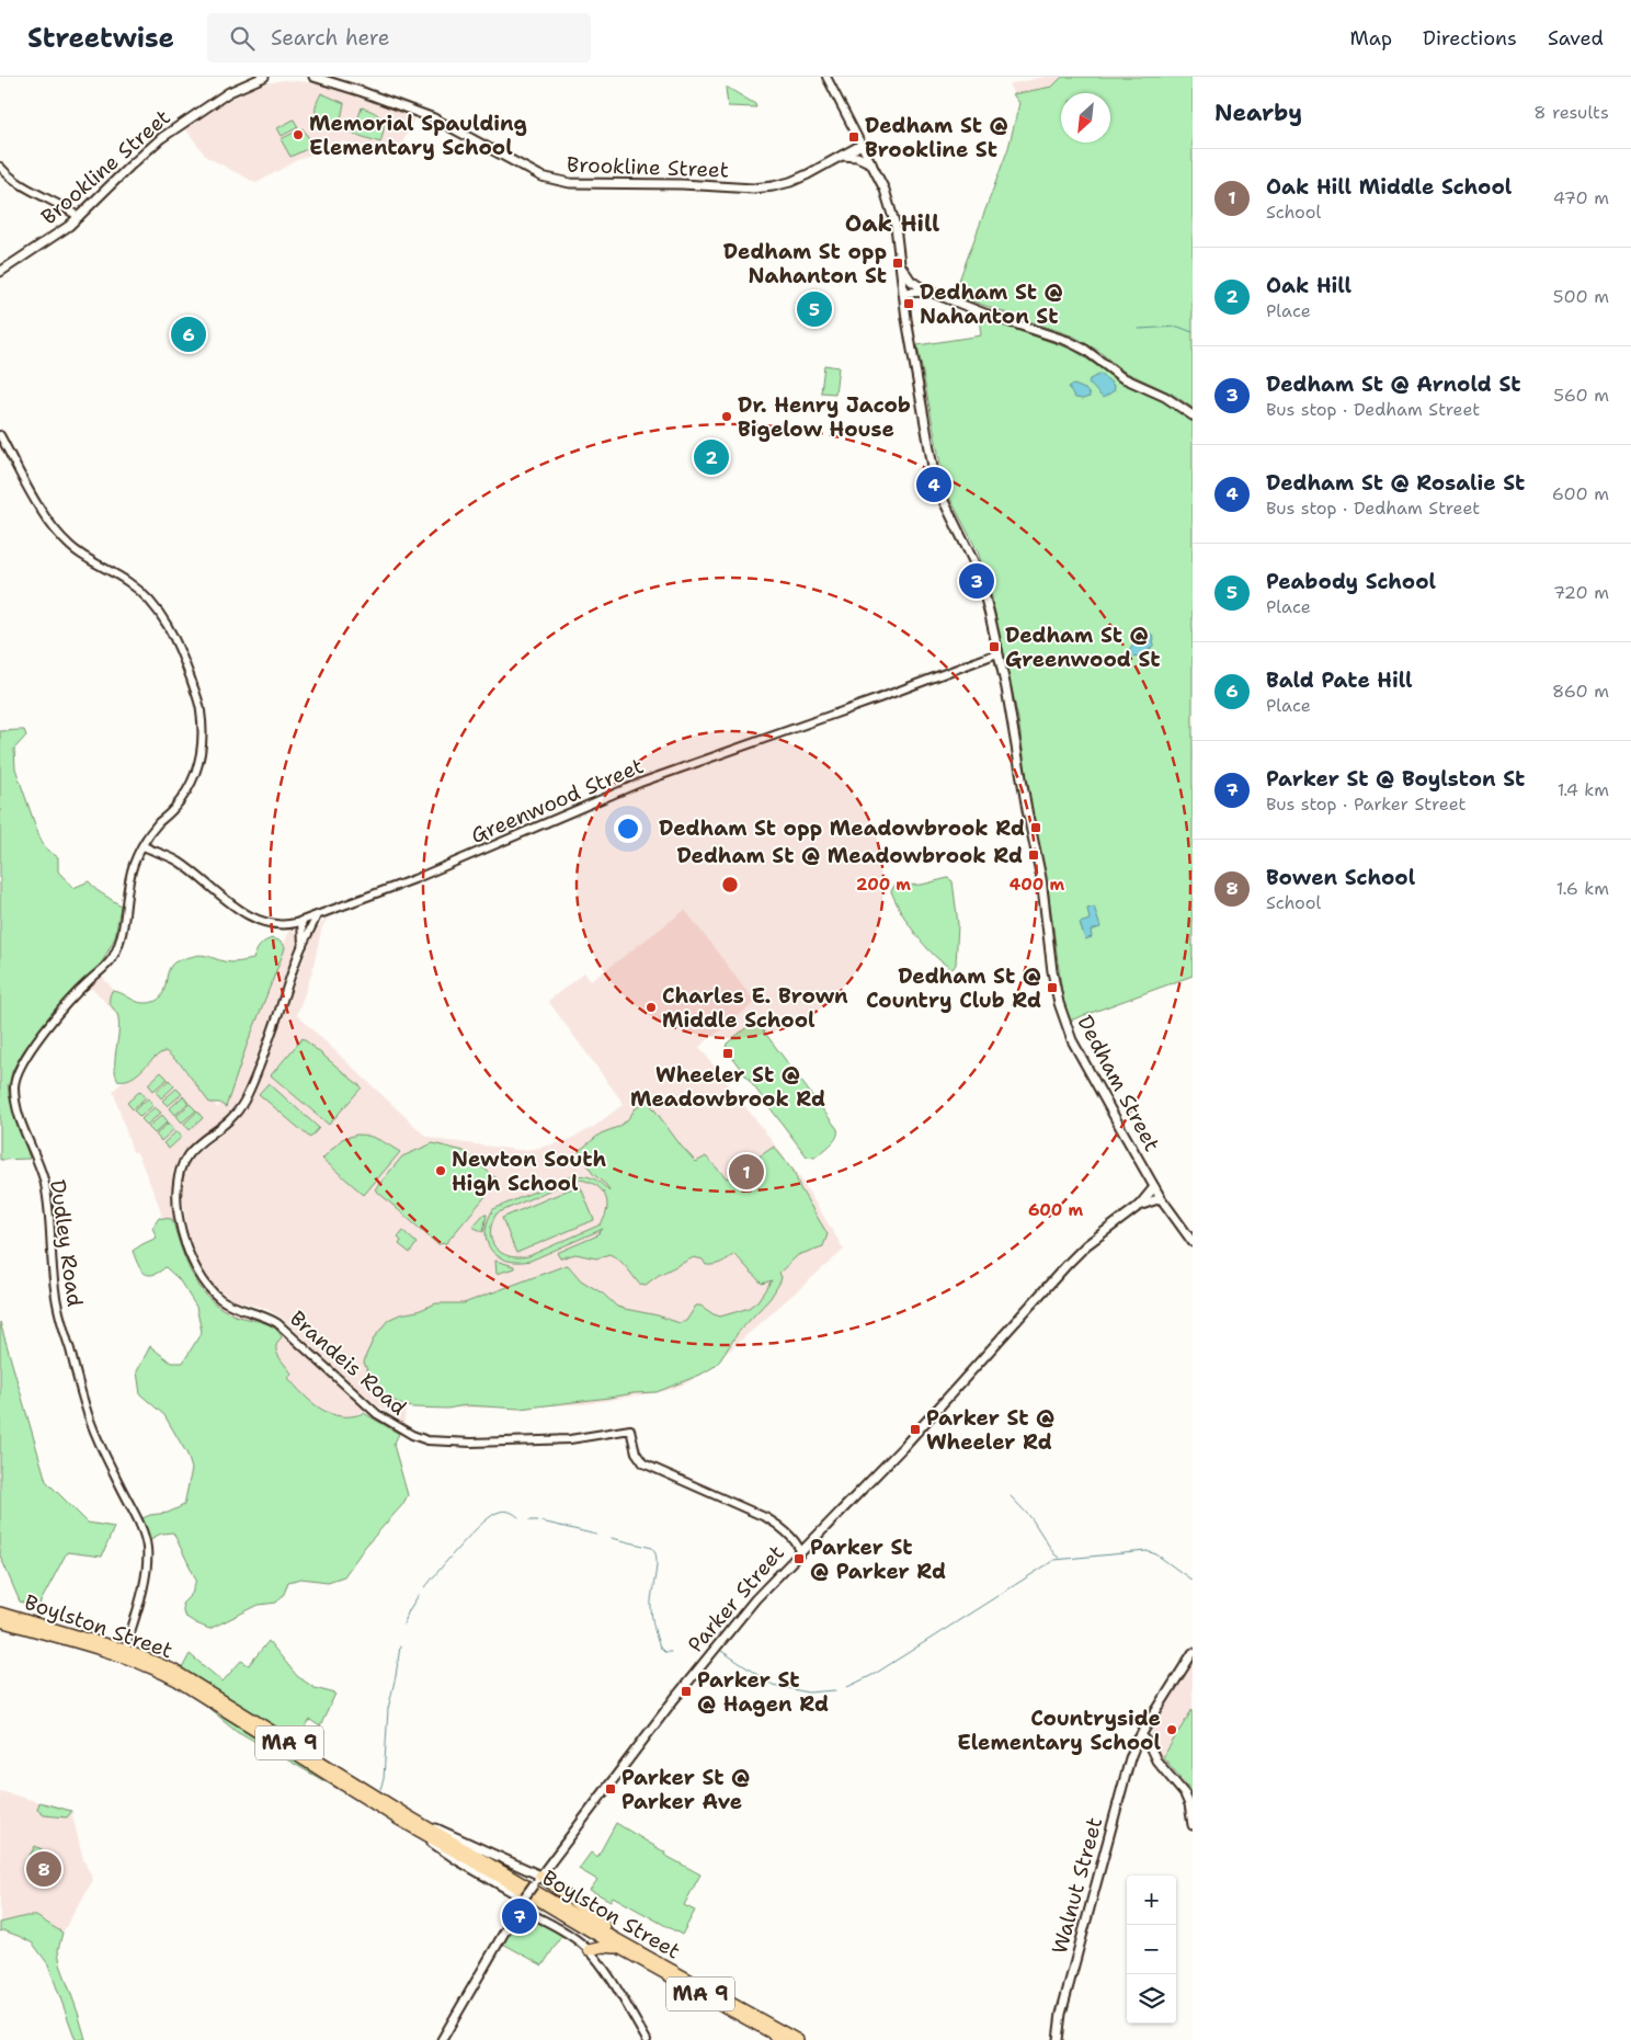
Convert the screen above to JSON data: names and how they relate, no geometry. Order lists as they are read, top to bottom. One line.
{"streets":{"highway":["Boylston Street","MA 9"],"main road":["Brookline Street","Dedham Street","Parker Street","Walnut Street"],"street":["Greenwood Street","Dudley Road","Brandeis Road"]},"crossings":[["Brookline Street","Dedham Street"],["Greenwood Street","Dedham Street"],["Greenwood Street","Dudley Road"],["Greenwood Street","Brandeis Road"],["Dedham Street","Parker Street"],["Dudley Road","Boylston Street"],["Brandeis Road","Parker Street"],["Parker Street","Boylston Street"]],"districts":["Oak Hill"],"places":{"other":["Memorial Spaulding Elementary School","Dr. Henry Jacob Bigelow House","Charles E. Brown Middle School","Newton South High School","Countryside Elementary School"],"transit":["Dedham St @ Brookline St","Dedham St opp Nahanton St","Dedham St @ Nahanton St","Dedham St @ Greenwood St","Dedham St opp Meadowbrook Rd","Dedham St @ Meadowbrook Rd","Dedham St @ Country Club Rd","Wheeler St @ Meadowbrook Rd","Parker St @ Wheeler Rd","Parker St @ Parker Rd","Parker St @ Hagen Rd","Parker St @ Parker Ave"]},"north":"bottom left","page":{"header":"Streetwise","search":"Search here","nav":["Map","Directions","Saved"],"heading":["Nearby","8 results"],"list":[{"mark":"1","name":"Oak Hill Middle School","note":"School","value":"470 m"},{"mark":"2","name":"Oak Hill","note":"Place","value":"500 m"},{"mark":"3","name":"Dedham St @ Arnold St","note":"Bus stop · Dedham Street","value":"560 m"},{"mark":"4","name":"Dedham St @ Rosalie St","note":"Bus stop · Dedham Street","value":"600 m"},{"mark":"5","name":"Peabody School","note":"Place","value":"720 m"},{"mark":"6","name":"Bald Pate Hill","note":"Place","value":"860 m"},{"mark":"7","name":"Parker St @ Boylston St","note":"Bus stop · Parker Street","value":"1.4 km"},{"mark":"8","name":"Bowen School","note":"School","value":"1.6 km"}],"pins":["5","6","2","4","3","1","8","7"],"map_buttons":["+","−"]},"rings":["200 m","400 m","600 m"]}
